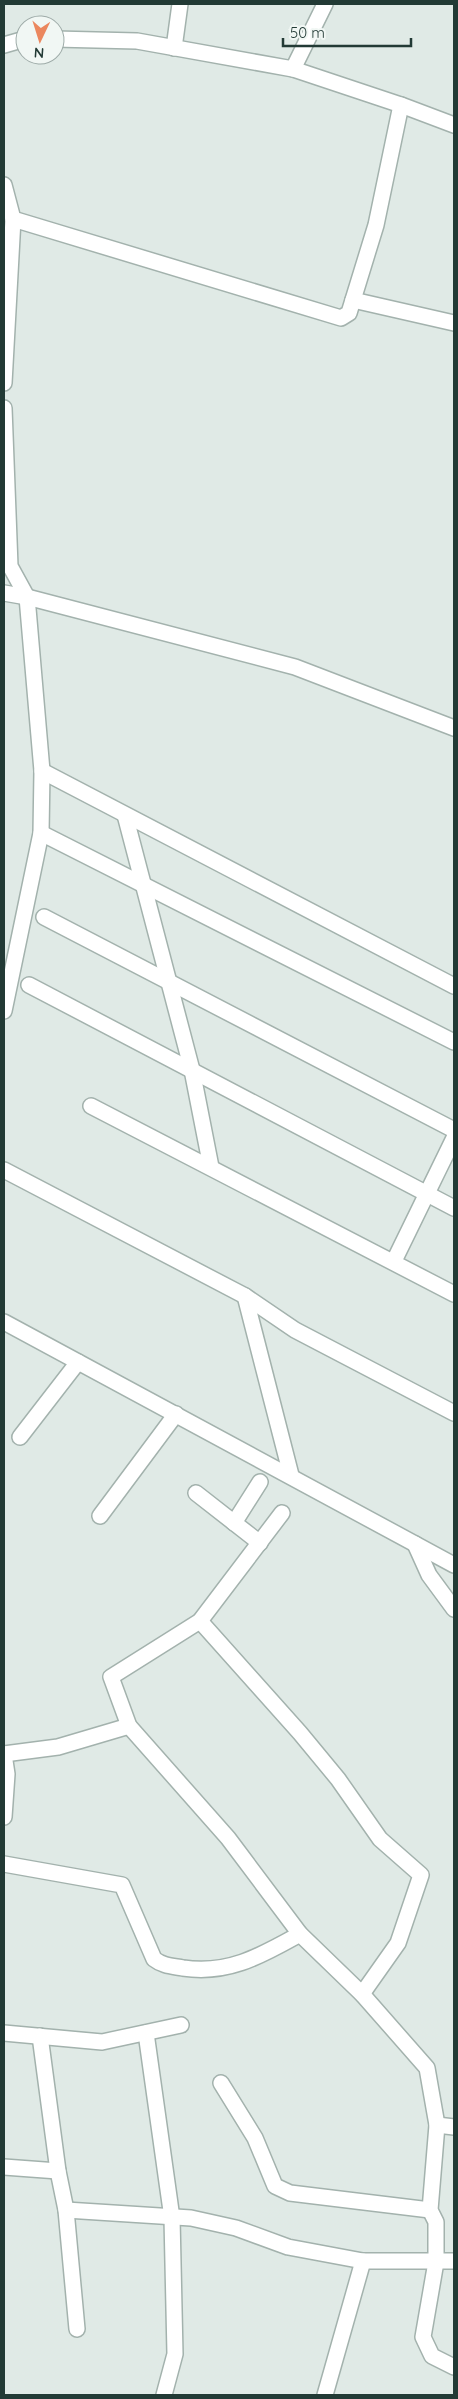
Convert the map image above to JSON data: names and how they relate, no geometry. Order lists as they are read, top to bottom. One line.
{"scale_bar":"50 m","north":"bottom"}
